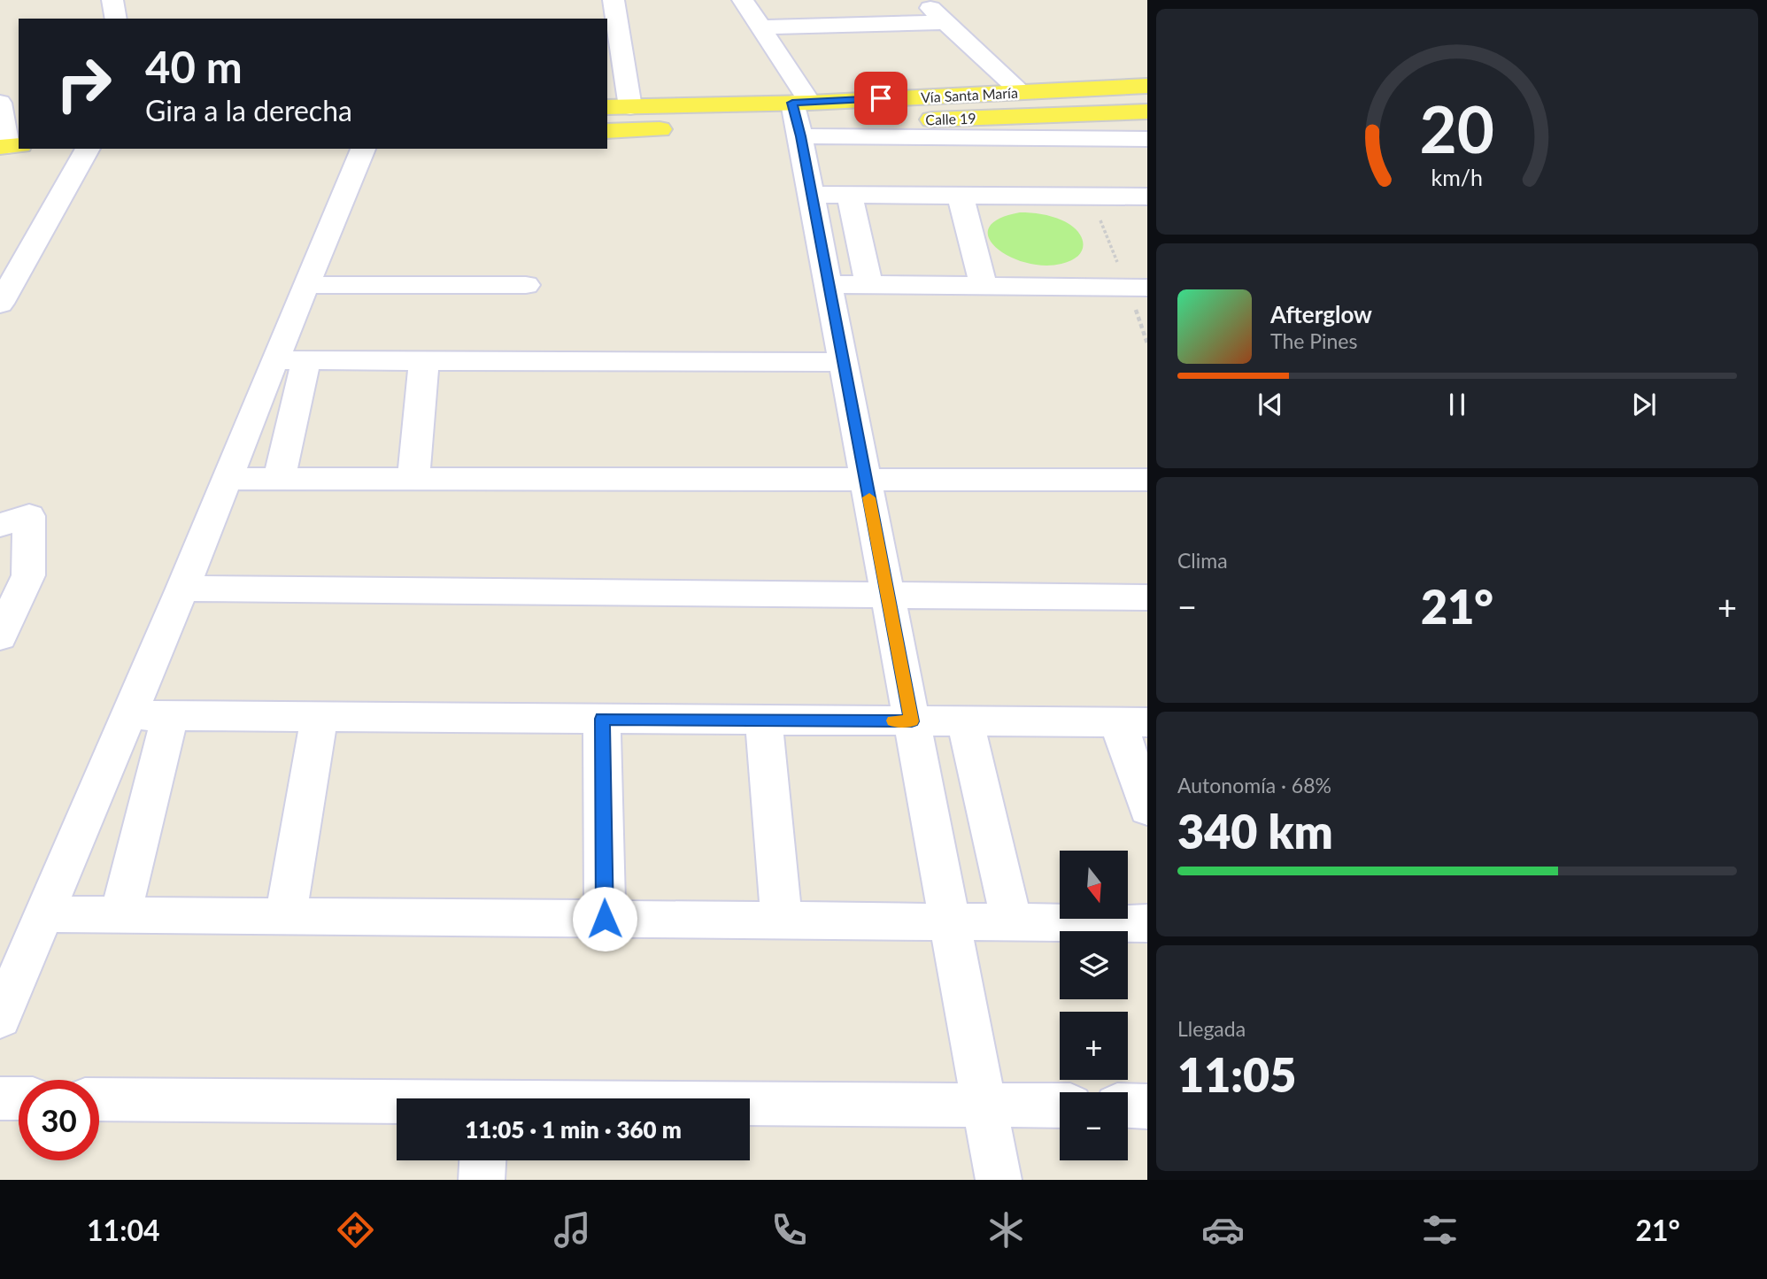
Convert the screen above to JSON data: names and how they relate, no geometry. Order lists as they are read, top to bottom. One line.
{"streets":{"main road":["Vía Santa María","Calle 19"]},"crossings":[["Vía Santa María","Calle 19"]],"north":"bottom","page":{"turn":["40 m","Gira a la derecha"],"song":["Afterglow","The Pines"],"tile":["Clima",["Autonomía · 68%","340 km"],["Llegada","11:05"]],"heat":["−","21°","+"],"map_buttons":["+","−"],"limit":"30","trip":"11:05 · 1 min · 360 m","tabs":["11:04","21°"],"gauge":["20","km/h"]}}
